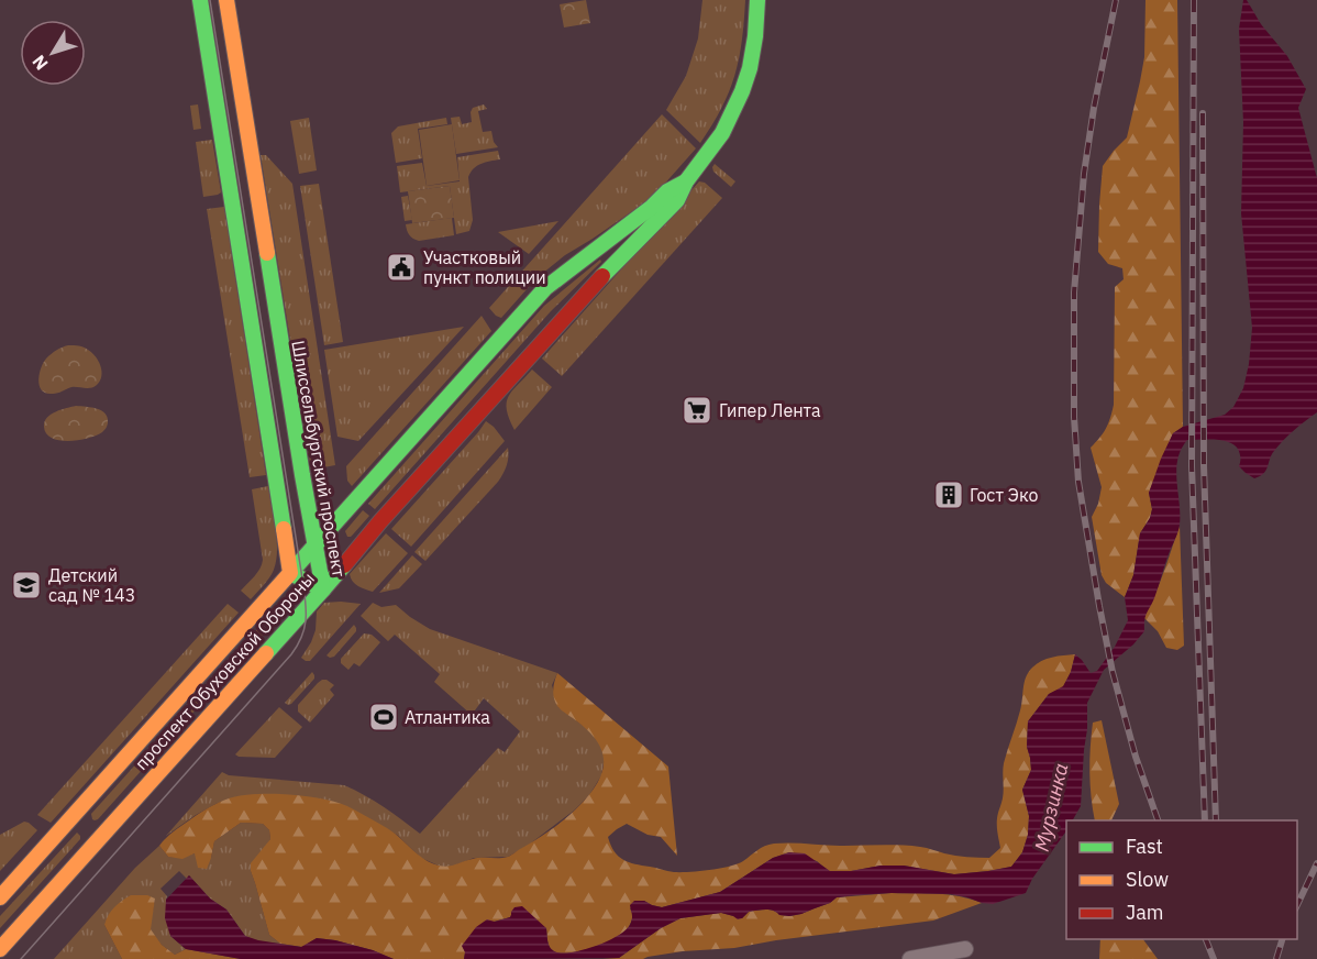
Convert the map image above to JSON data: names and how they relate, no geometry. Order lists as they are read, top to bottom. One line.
{"streets":{"main road":["Шлиссельбургский проспект","проспект Обуховской Обороны"]},"crossings":[["Шлиссельбургский проспект","проспект Обуховской Обороны"]],"water":["Мурзинка"],"places":{"public building":["Участковый пункт полиции"],"supermarket":["Гипер Лента"],"building":["Гост Эко"],"school or university":["Детский сад № 143"],"sports":["Атлантика"]},"legend":["Fast","Slow","Jam"],"north":"bottom left"}
